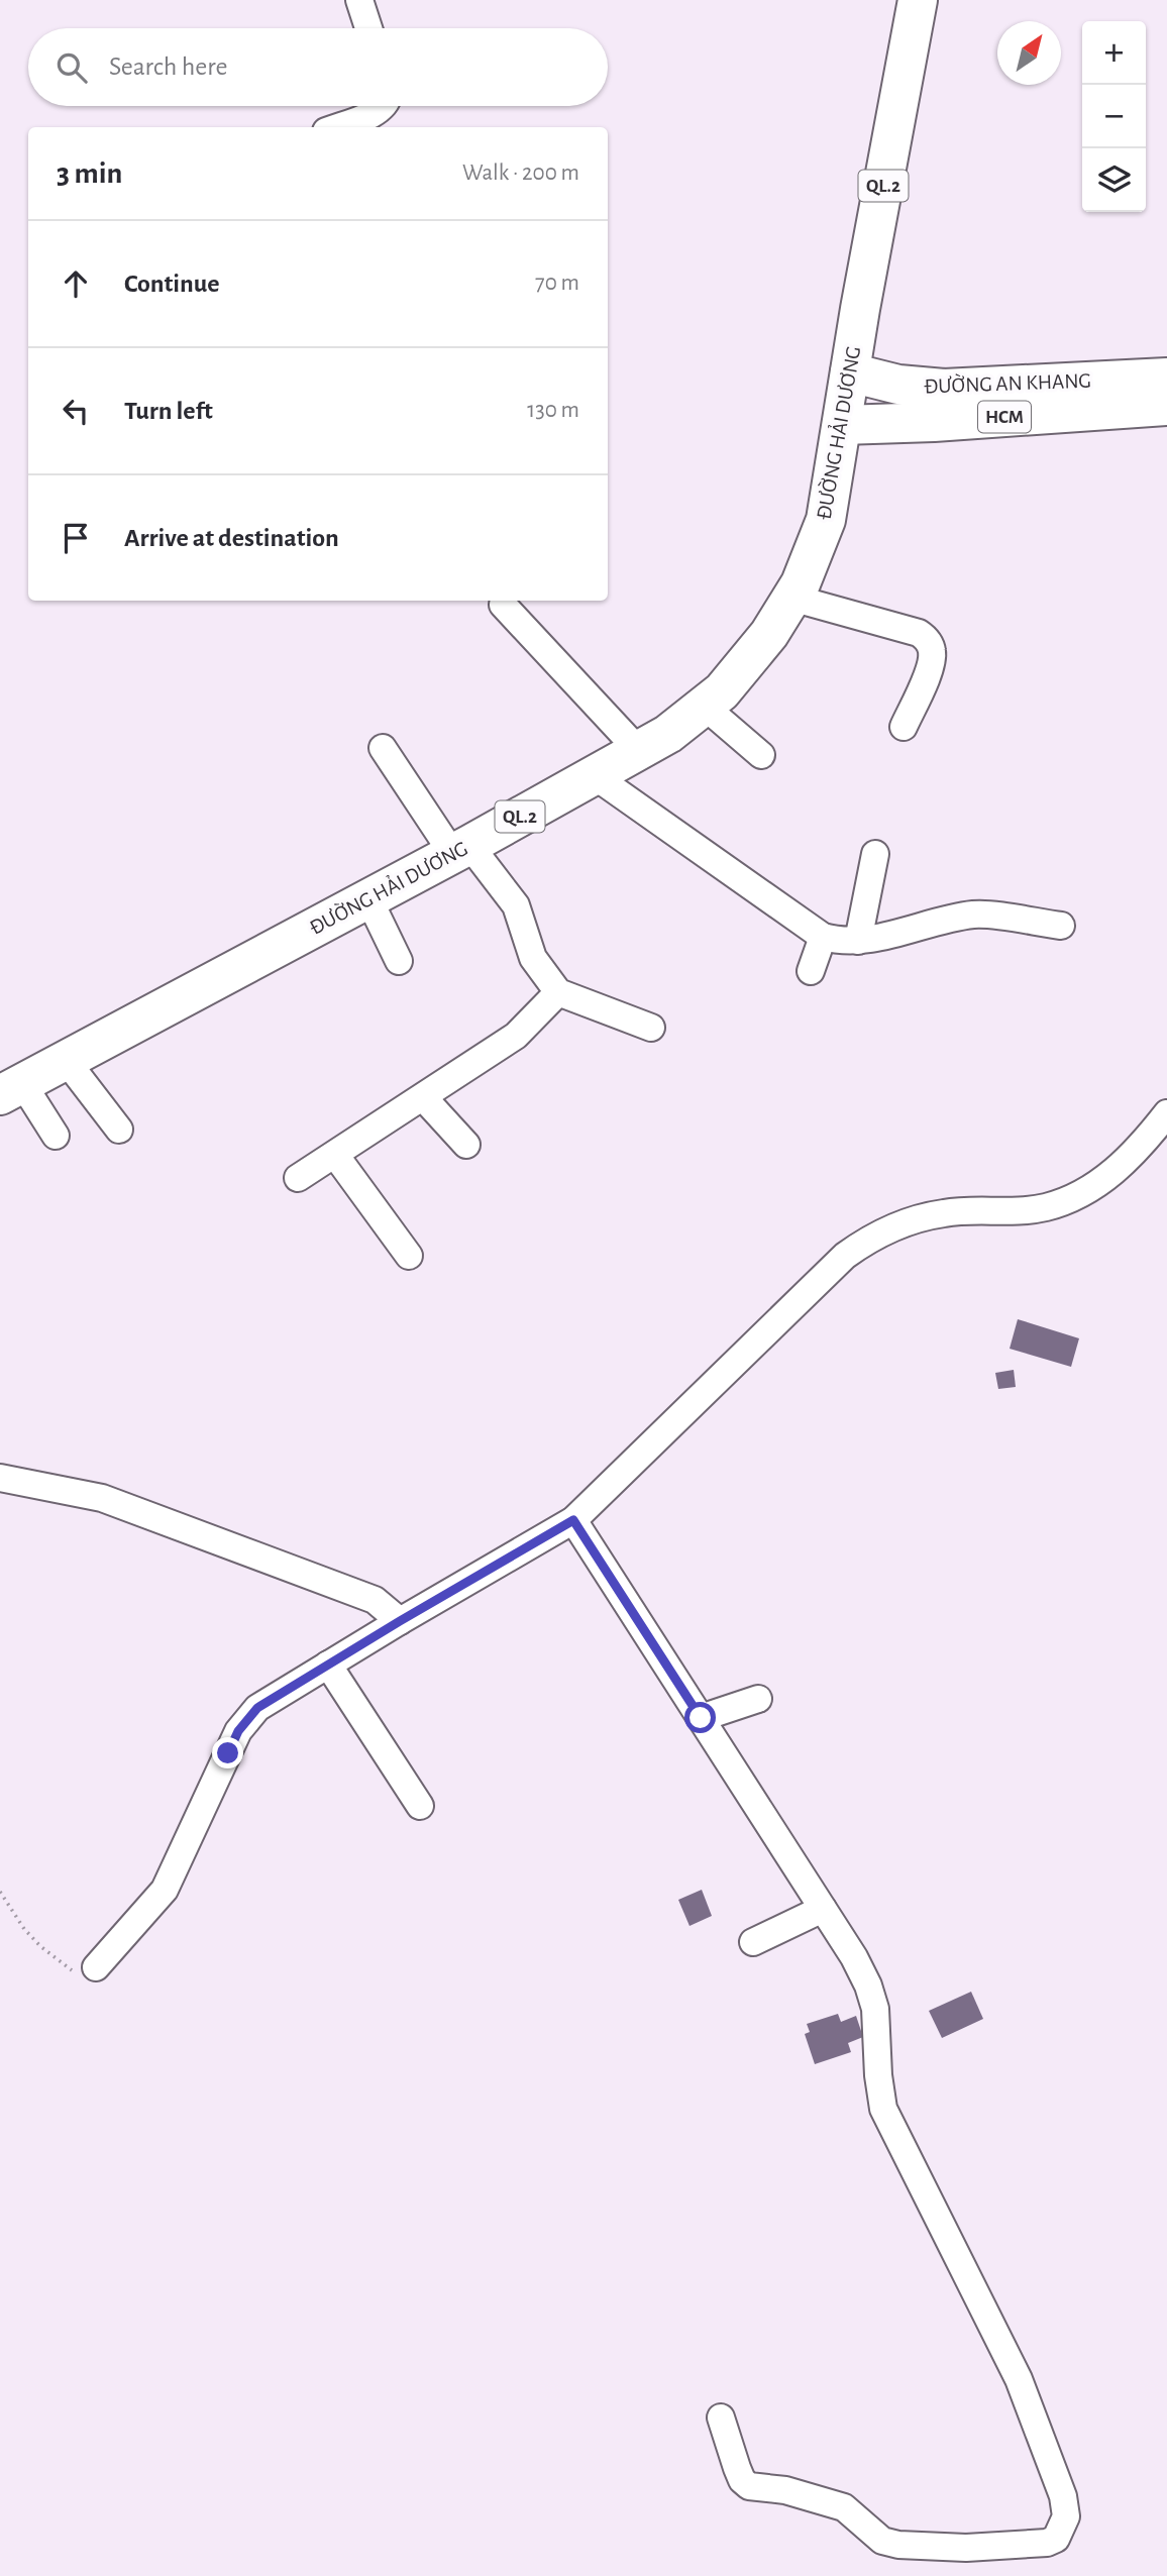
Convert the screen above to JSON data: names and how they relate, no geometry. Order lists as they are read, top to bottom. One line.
{"streets":{"highway":["QL.2","ĐƯỜNG AN KHANG","HCM","ĐƯỜNG HẢI DƯƠNG"]},"crossings":[["ĐƯỜNG AN KHANG","ĐƯỜNG HẢI DƯƠNG"]],"north":"top right","page":{"map_buttons":["+","−"],"search":"Search here","heading":["3 min","Walk · 200 m"],"list":[["Continue","70 m"],["Turn left","130 m"],"Arrive at destination"]}}
